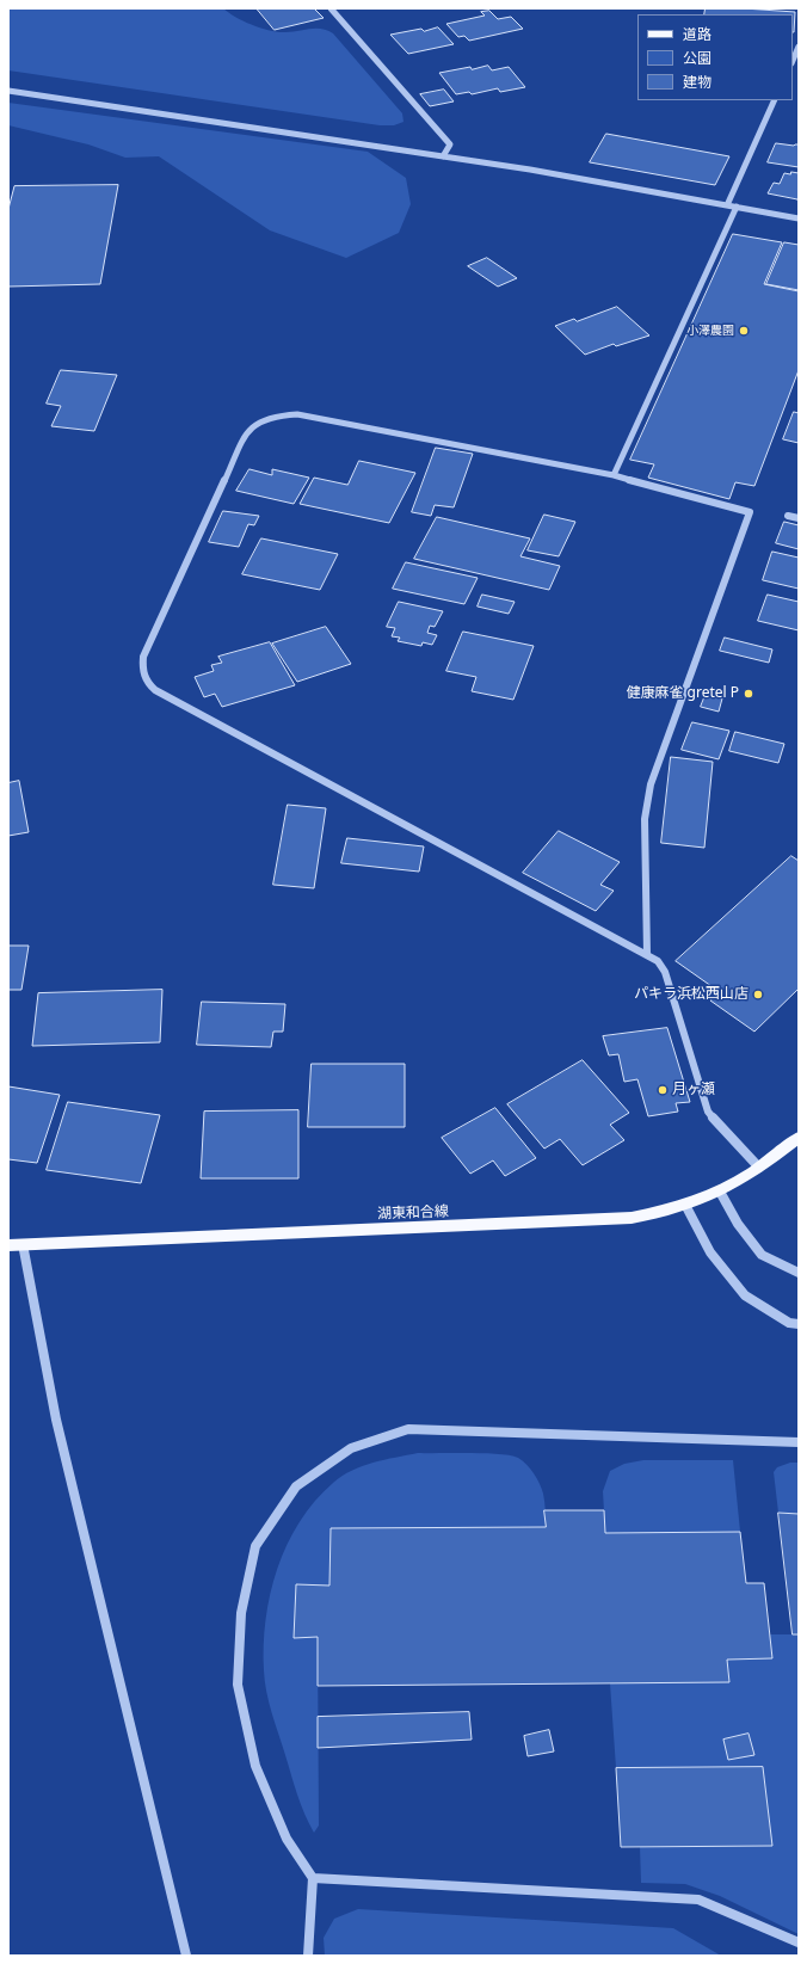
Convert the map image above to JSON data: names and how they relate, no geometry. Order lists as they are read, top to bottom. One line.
{"streets":{"main road":["湖東和合線"]},"places":["小澤農園","健康麻雀 gretel P","パキラ浜松西山店","月ヶ瀬"],"legend":["道路","公園","建物"]}
